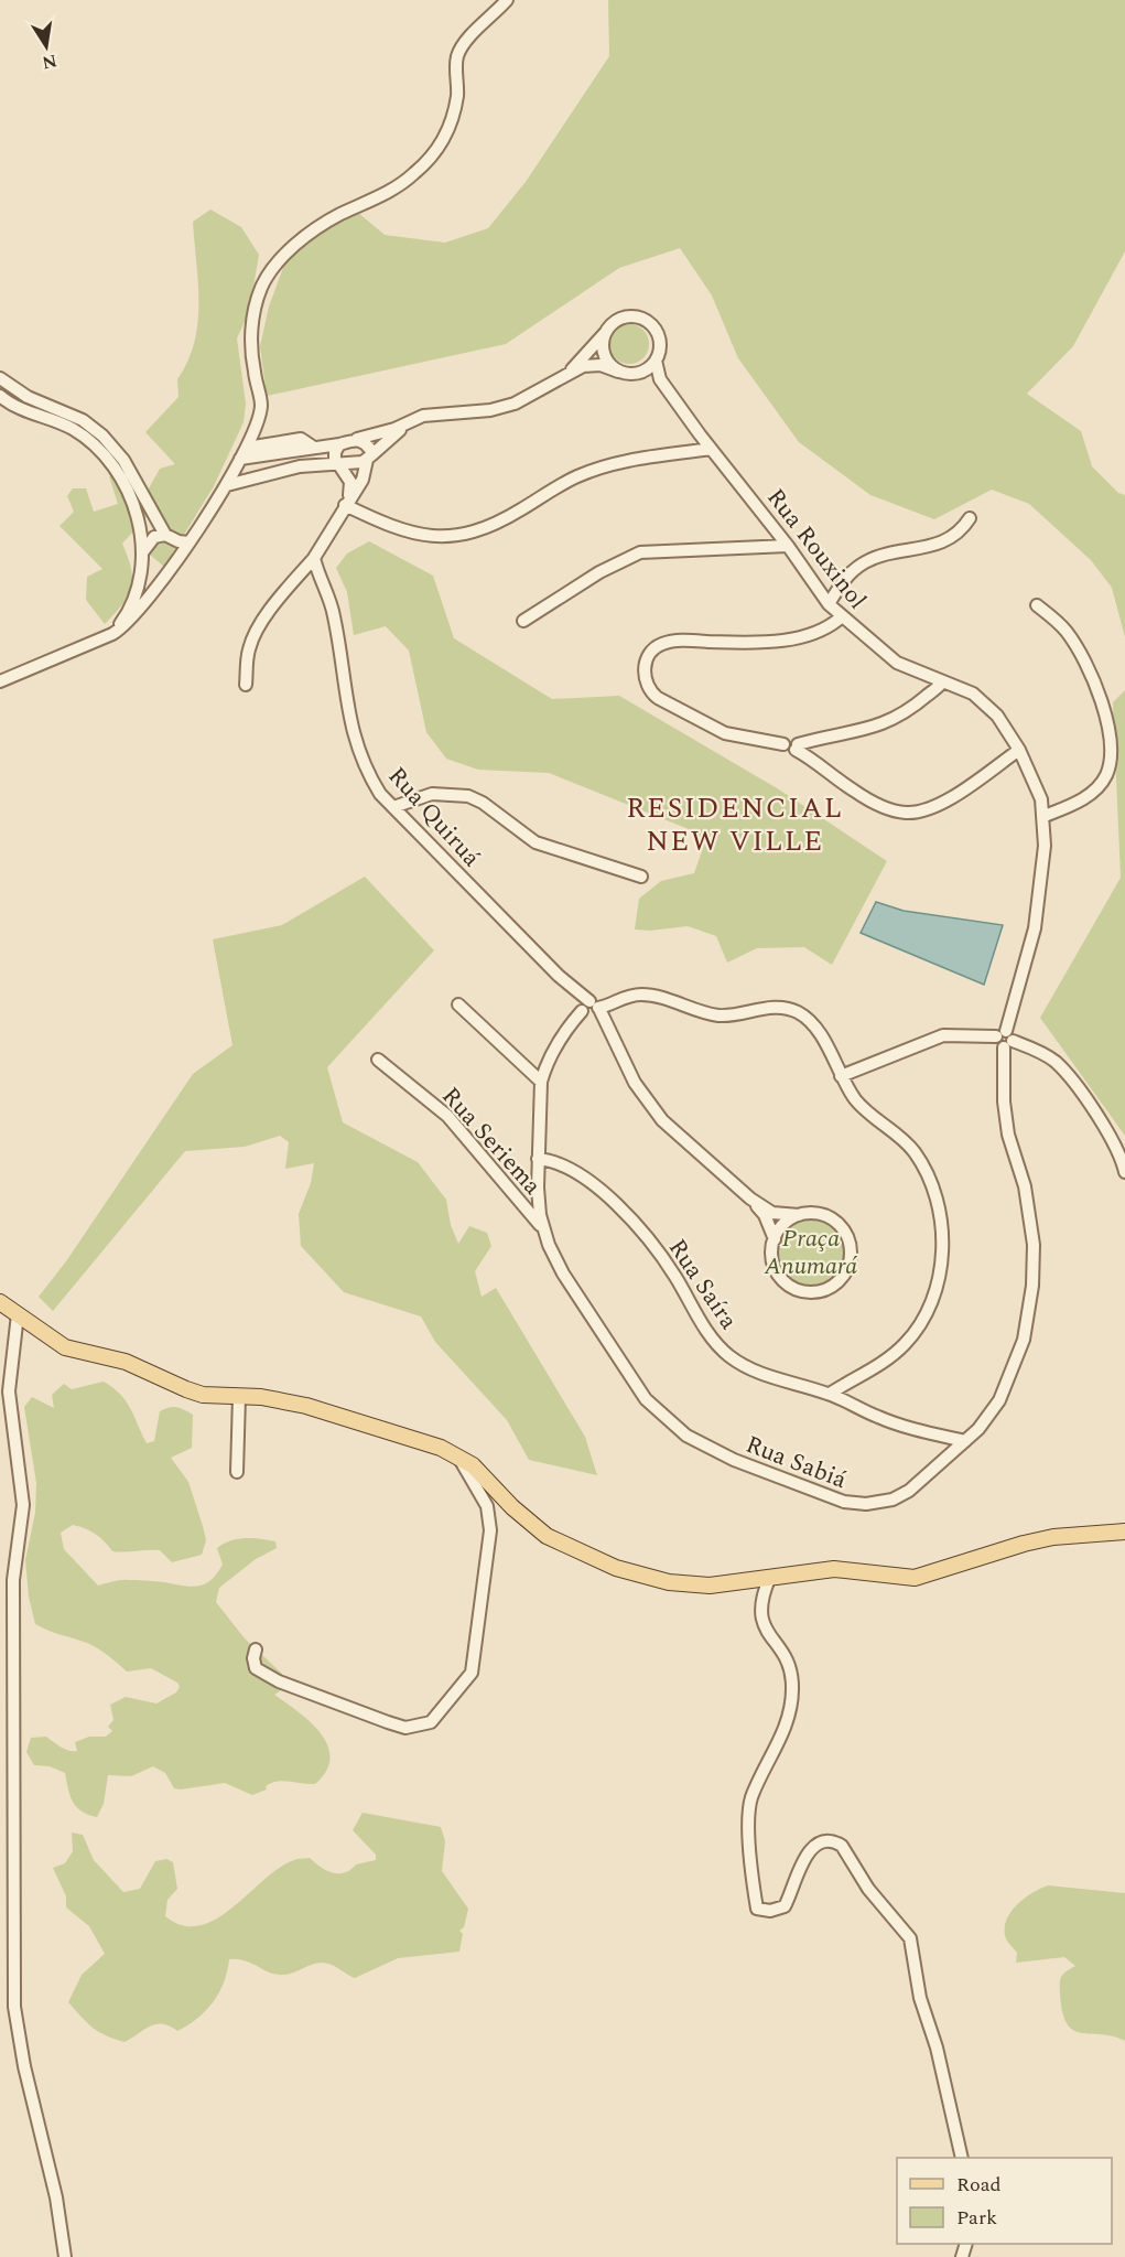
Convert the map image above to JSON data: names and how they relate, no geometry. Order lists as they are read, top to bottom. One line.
{"streets":{"street":["Rua Rouxinol","Rua Quiruá","Rua Seriema","Rua Saíra","Rua Sabiá"]},"crossings":[["Rua Rouxinol","Rua Sabiá"],["Rua Quiruá","Rua Sabiá"],["Rua Seriema","Rua Sabiá"],["Rua Saíra","Rua Sabiá"]],"districts":["RESIDENCIAL NEW VILLE"],"parks":["Praça Anumará"],"legend":["Road","Park"],"north":"bottom"}
